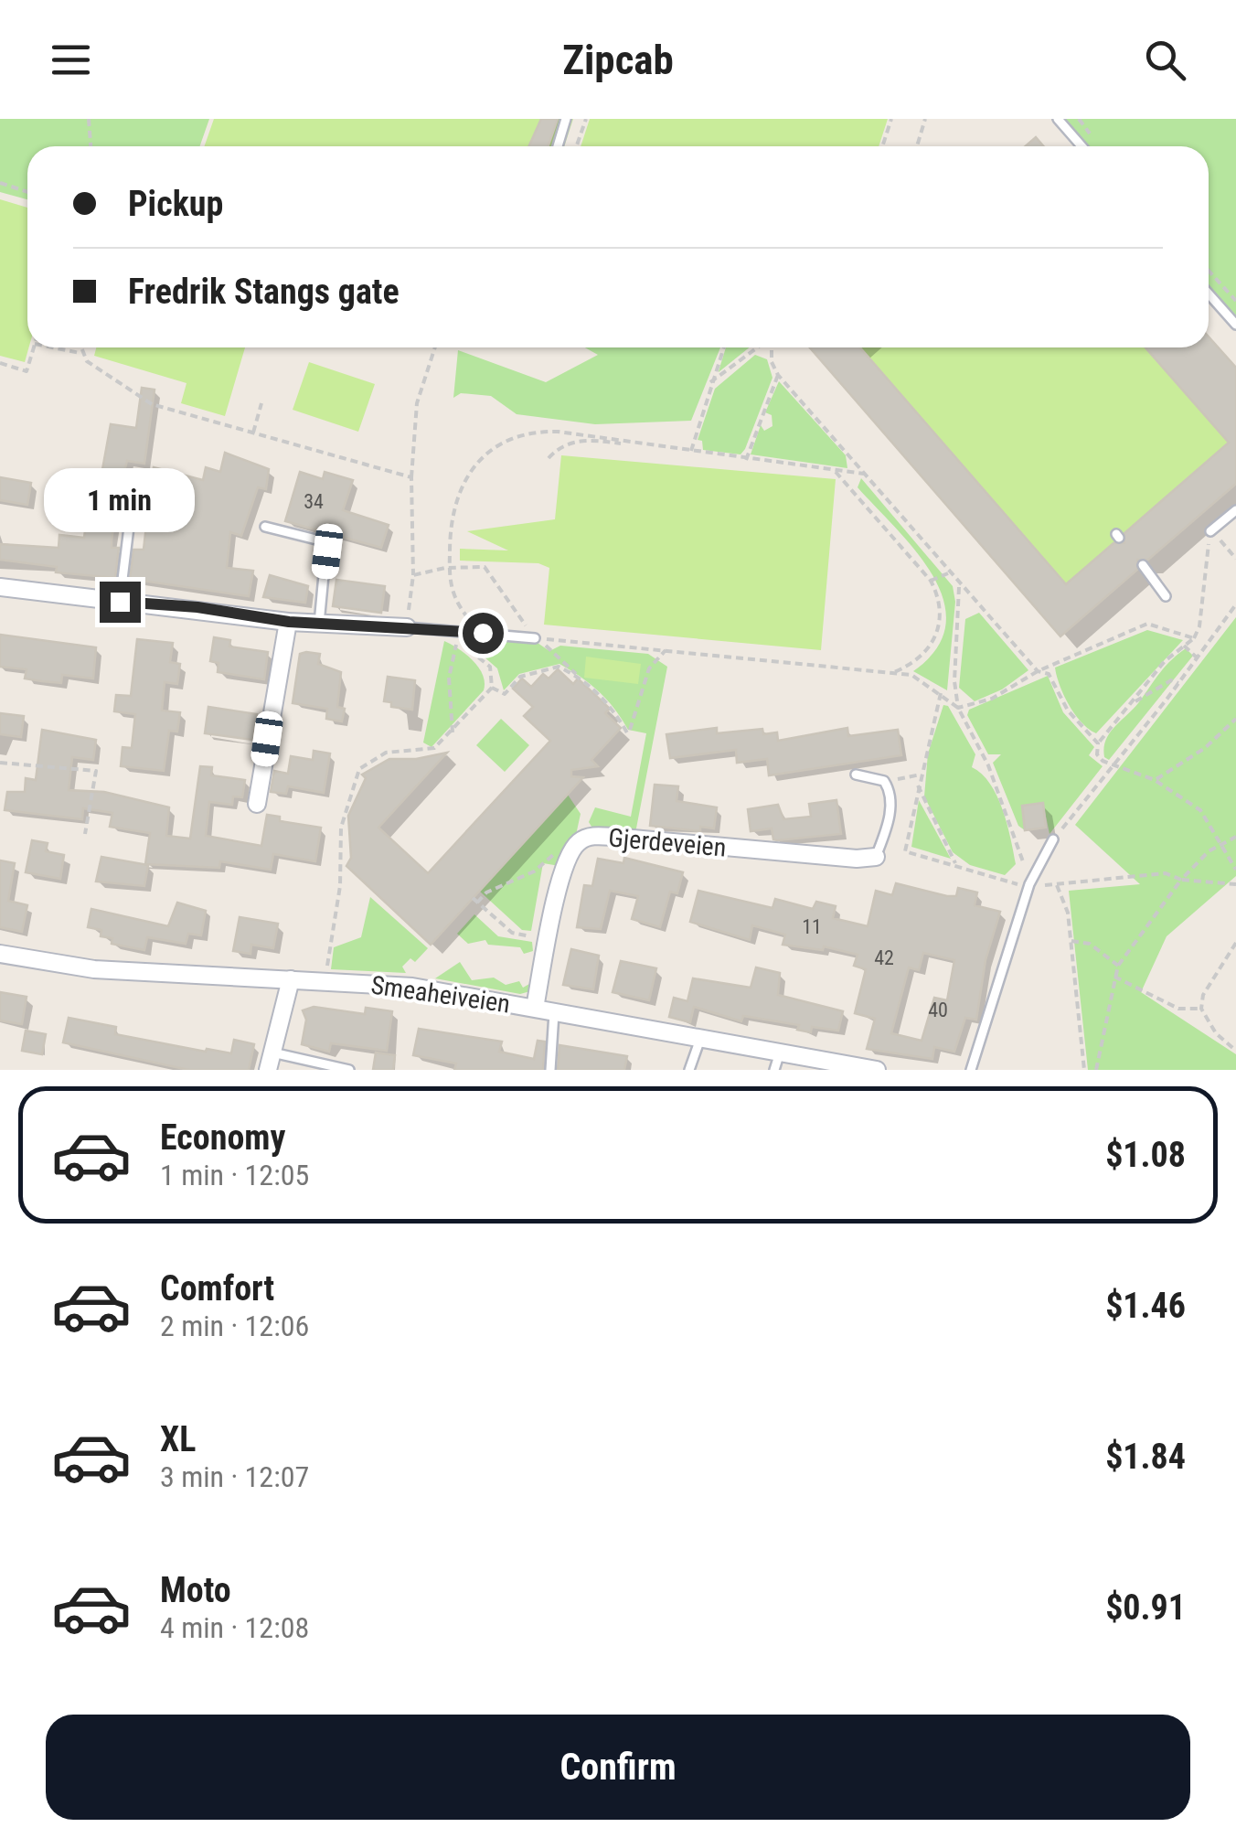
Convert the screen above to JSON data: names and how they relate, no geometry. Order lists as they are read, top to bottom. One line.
{"streets":{"street":["Gjerdeveien","Smeaheiveien"]},"house_numbers":["34","11","42","40"],"page":{"header":"Zipcab","banner":["Pickup","Fredrik Stangs gate"],"bubble":"1 min","list":[{"name":"Economy","note":"1 min · 12:05","value":"$1.08"},{"name":"Comfort","note":"2 min · 12:06","value":"$1.46"},{"name":"XL","note":"3 min · 12:07","value":"$1.84"},{"name":"Moto","note":"4 min · 12:08","value":"$0.91"}],"buttons":"Confirm"}}
